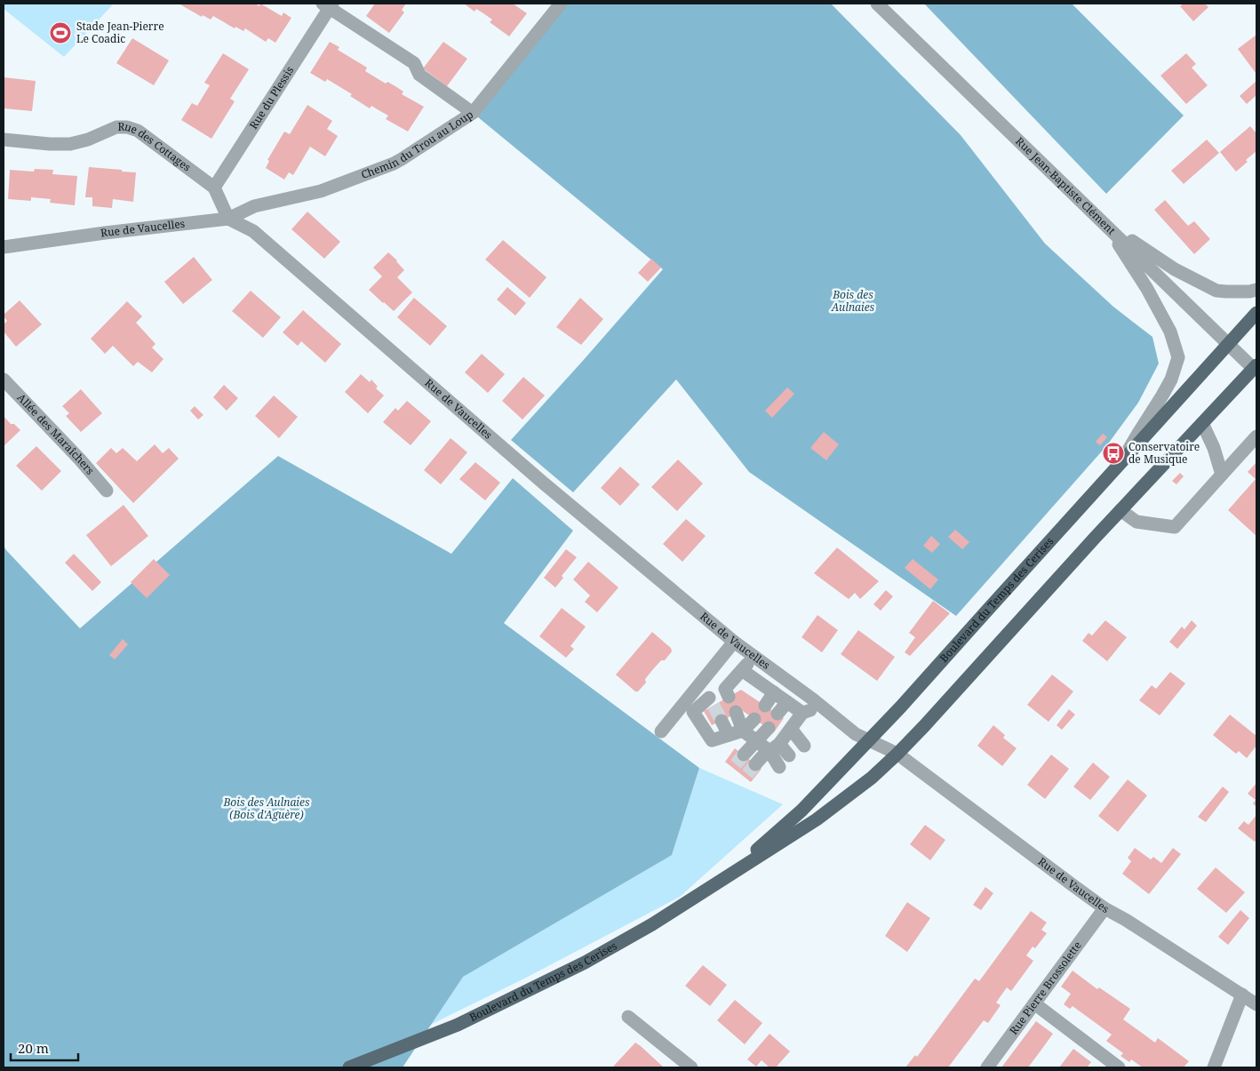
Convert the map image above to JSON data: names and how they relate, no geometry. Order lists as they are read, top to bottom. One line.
{"streets":{"main road":["Boulevard du Temps des Cerises"],"street":["Rue du Plessis","Chemin du Trou au Loup","Rue des Cottages","Rue Jean-Baptiste Clément","Rue de Vaucelles","Allée des Maraîchers","Rue Pierre Brossolette"]},"crossings":[["Rue du Plessis","Chemin du Trou au Loup"],["Rue du Plessis","Rue des Cottages"],["Chemin du Trou au Loup","Rue des Cottages"],["Chemin du Trou au Loup","Rue de Vaucelles"],["Rue des Cottages","Rue de Vaucelles"],["Rue Jean-Baptiste Clément","Boulevard du Temps des Cerises"],["Rue de Vaucelles","Boulevard du Temps des Cerises"],["Rue de Vaucelles","Rue Pierre Brossolette"]],"parks":["Bois des Aulnaies","Bois des Aulnaies (Bois d'Aguère)"],"places":{"sports":["Stade Jean-Pierre Le Coadic"],"bus stop":["Conservatoire de Musique"]},"scale_bar":"20 m"}
